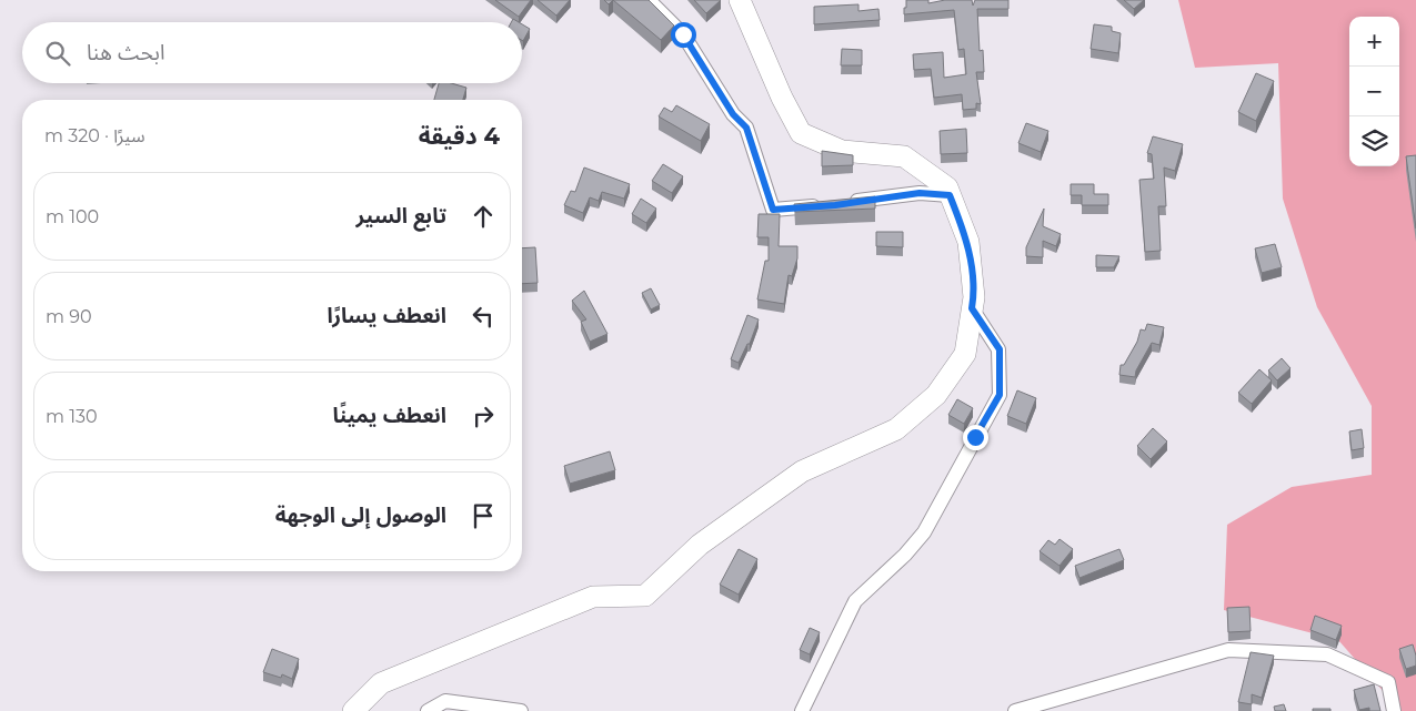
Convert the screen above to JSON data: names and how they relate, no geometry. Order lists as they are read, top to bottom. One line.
{"page":{"map_buttons":["+","−"],"search":"ابحث هنا","heading":["4 دقيقة","سيرًا · 320 m"],"list":[["تابع السير","100 m"],["انعطف يسارًا","90 m"],["انعطف يمينًا","130 m"],"الوصول إلى الوجهة"]}}
